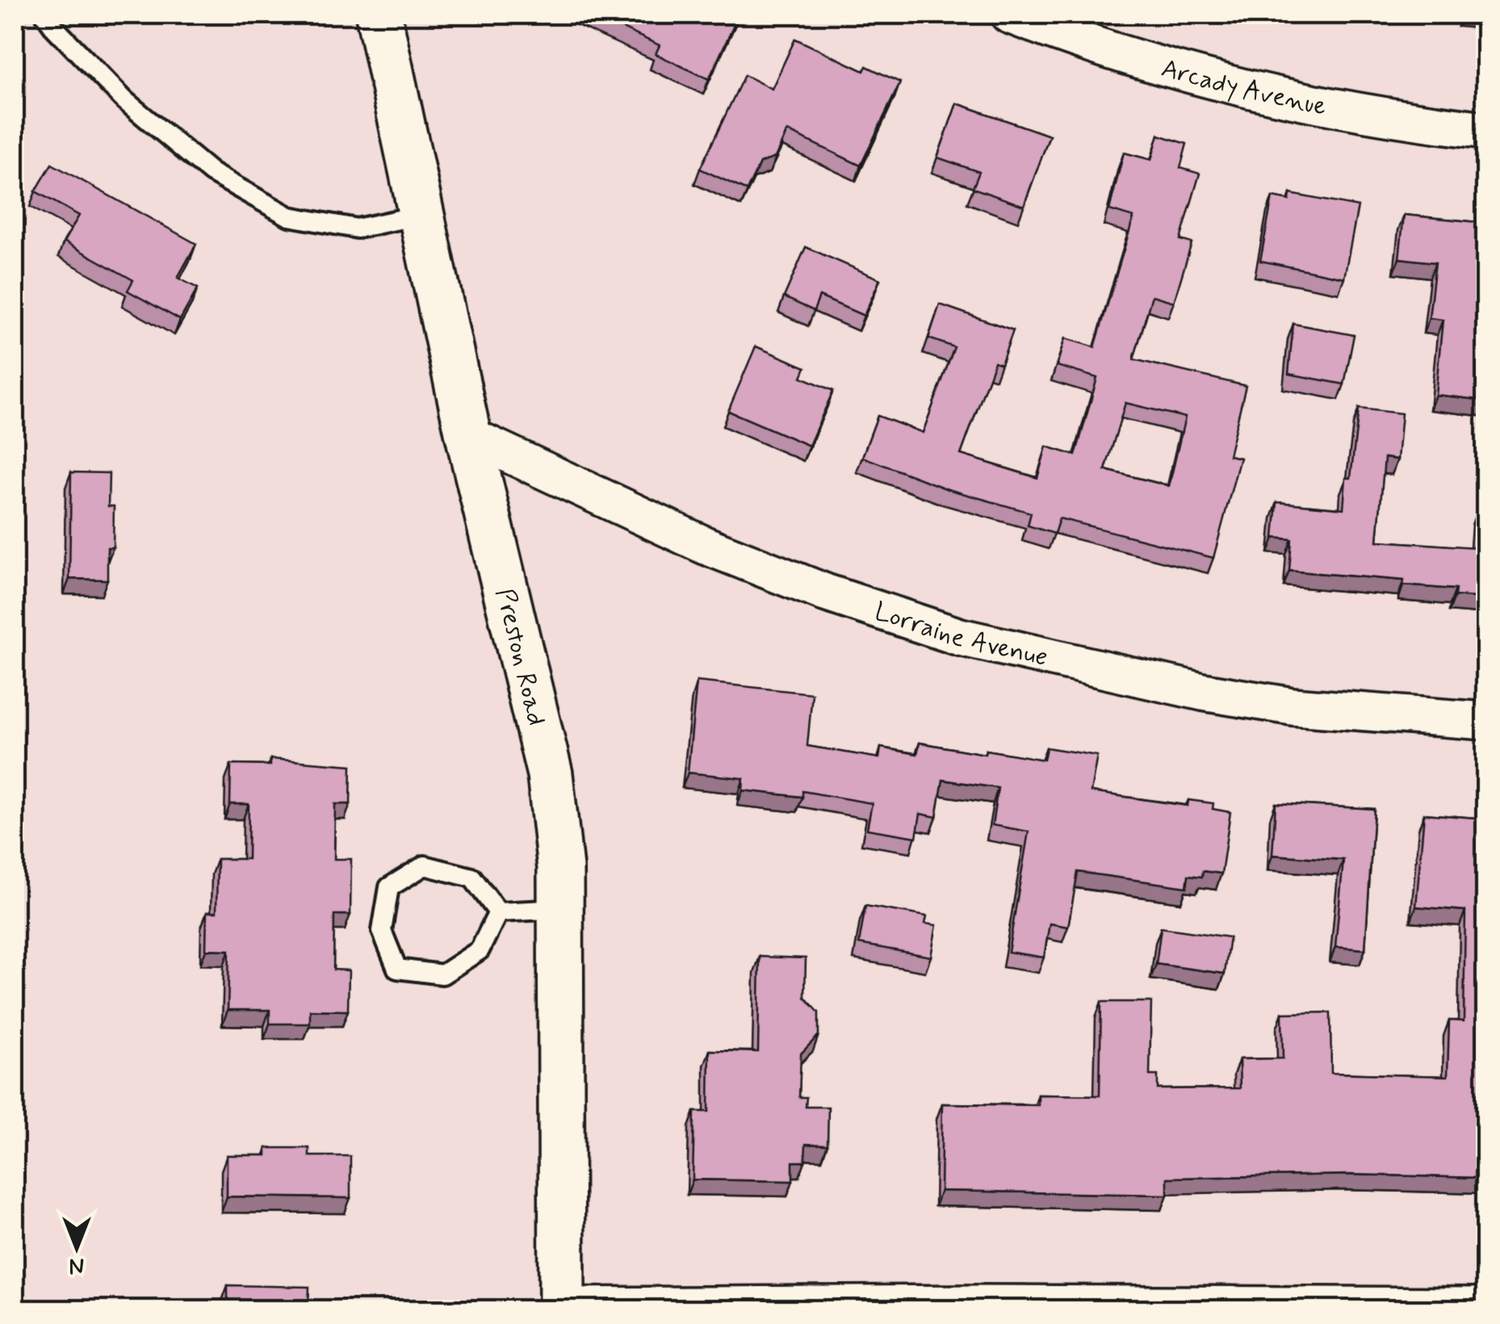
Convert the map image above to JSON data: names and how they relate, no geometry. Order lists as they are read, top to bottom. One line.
{"streets":{"main road":["Preston Road"],"street":["Arcady Avenue","Lorraine Avenue"]},"crossings":[["Lorraine Avenue","Preston Road"]],"north":"bottom"}
